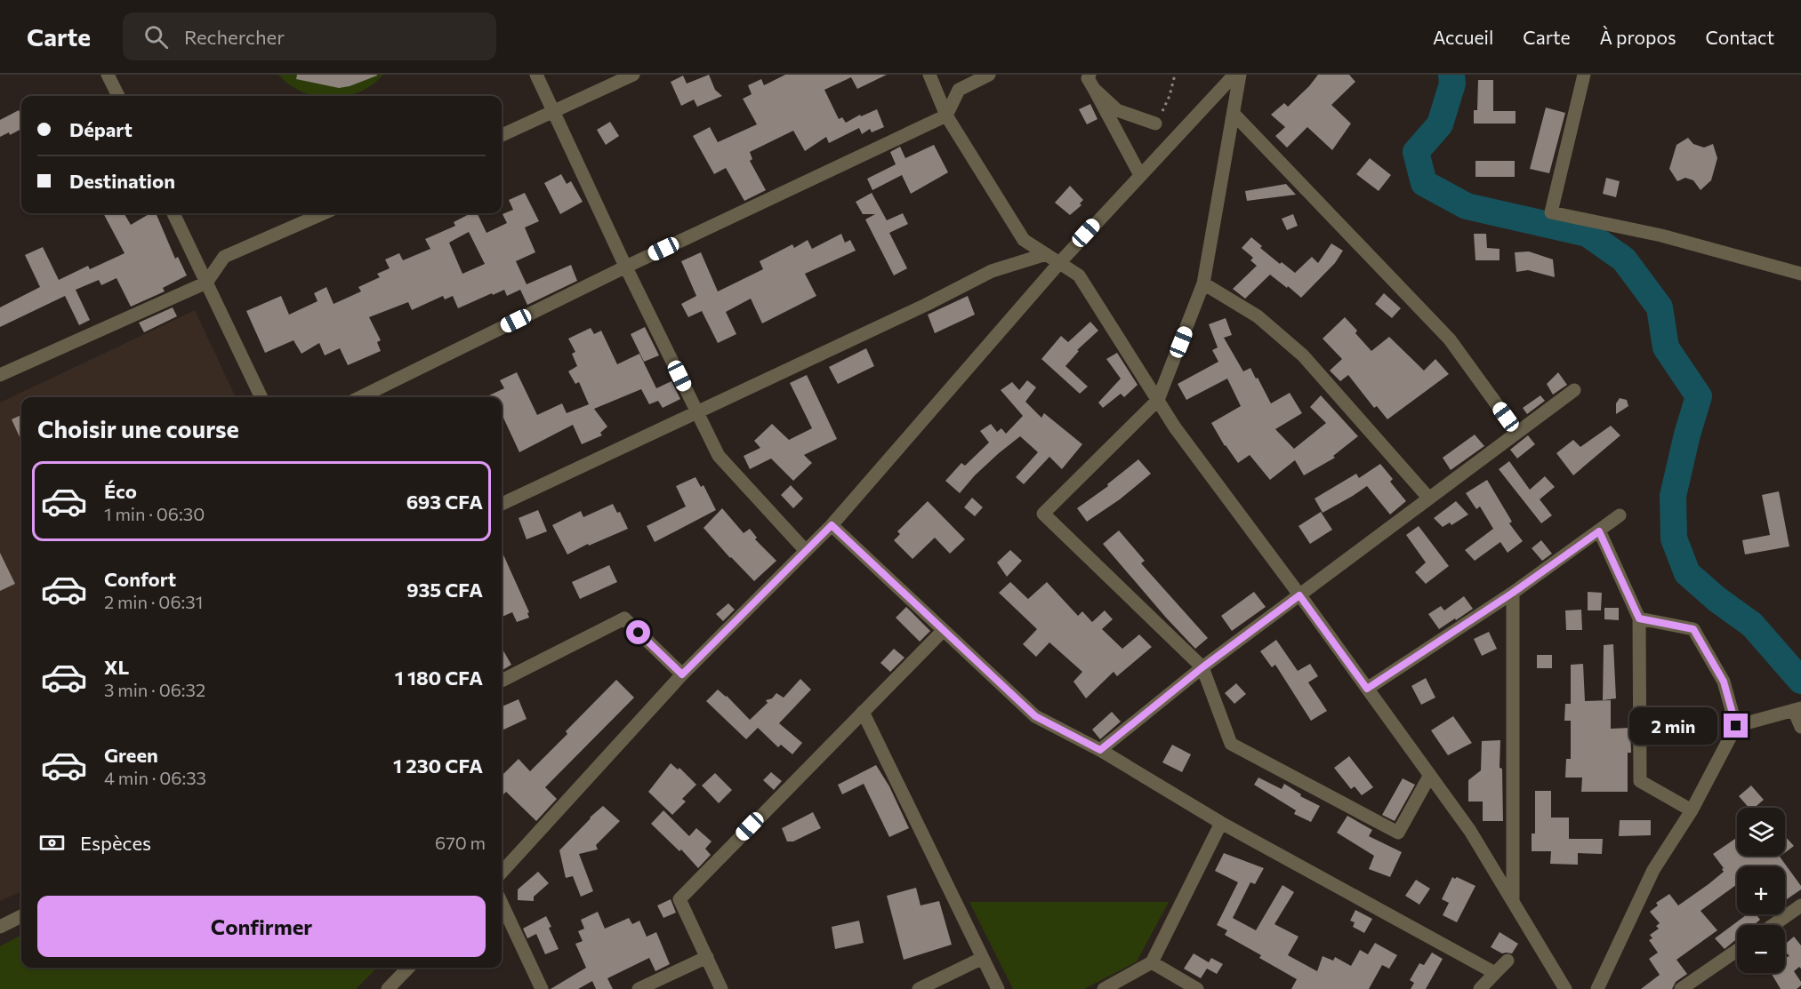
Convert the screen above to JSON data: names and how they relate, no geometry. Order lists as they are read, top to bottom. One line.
{"page":{"header":"Carte","search":"Rechercher","nav":["Accueil","Carte","À propos","Contact"],"banner":["Départ","Destination"],"heading":"Choisir une course","list":[{"name":"Éco","note":"1 min · 06:30","value":"693 CFA"},{"name":"Confort","note":"2 min · 06:31","value":"935 CFA"},{"name":"XL","note":"3 min · 06:32","value":"1 180 CFA"},{"name":"Green","note":"4 min · 06:33","value":"1 230 CFA"}],"bubble":"2 min","map_buttons":["+","−"],"pay":["Espèces","670 m"],"buttons":"Confirmer"}}
